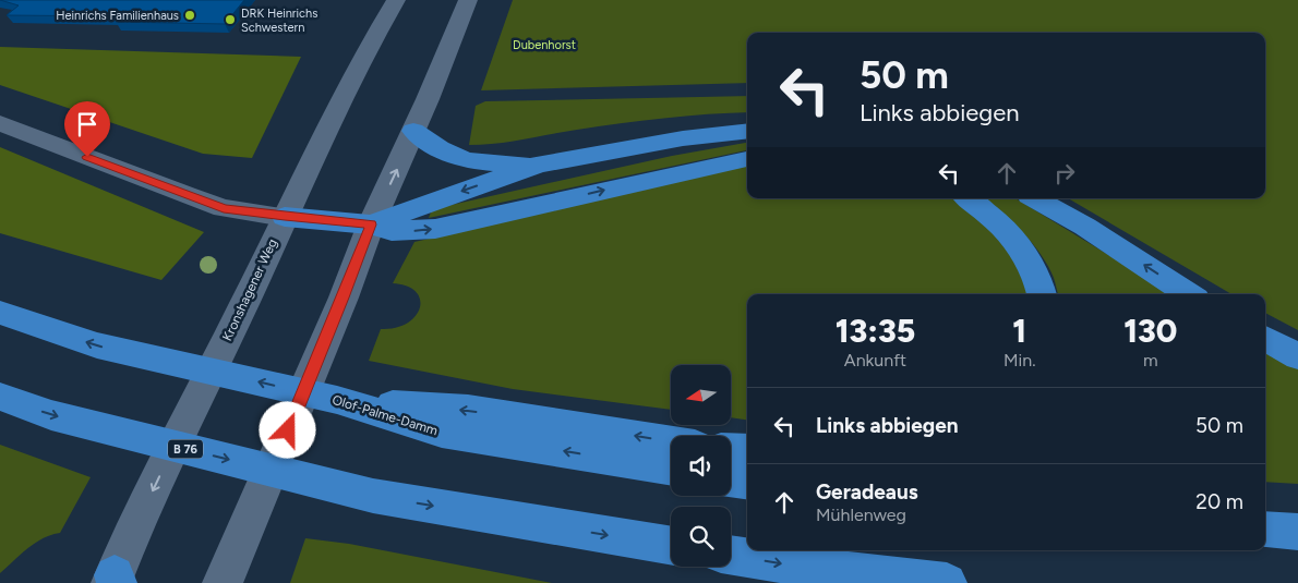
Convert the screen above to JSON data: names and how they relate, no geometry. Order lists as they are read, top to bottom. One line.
{"streets":{"highway":["Olof-Palme-Damm","B 76"],"main road":["Kronshagener Weg"]},"parks":["Dubenhorst"],"places":["Heinrichs Familienhaus","DRK Heinrichs Schwestern"],"north":"left","page":{"turn":["50 m","Links abbiegen"],"eta":["13:35","Ankunft","1","Min.","130","m"],"list":[{"name":"Links abbiegen","value":"50 m"},{"name":"Geradeaus","note":"Mühlenweg","value":"20 m"}]}}
